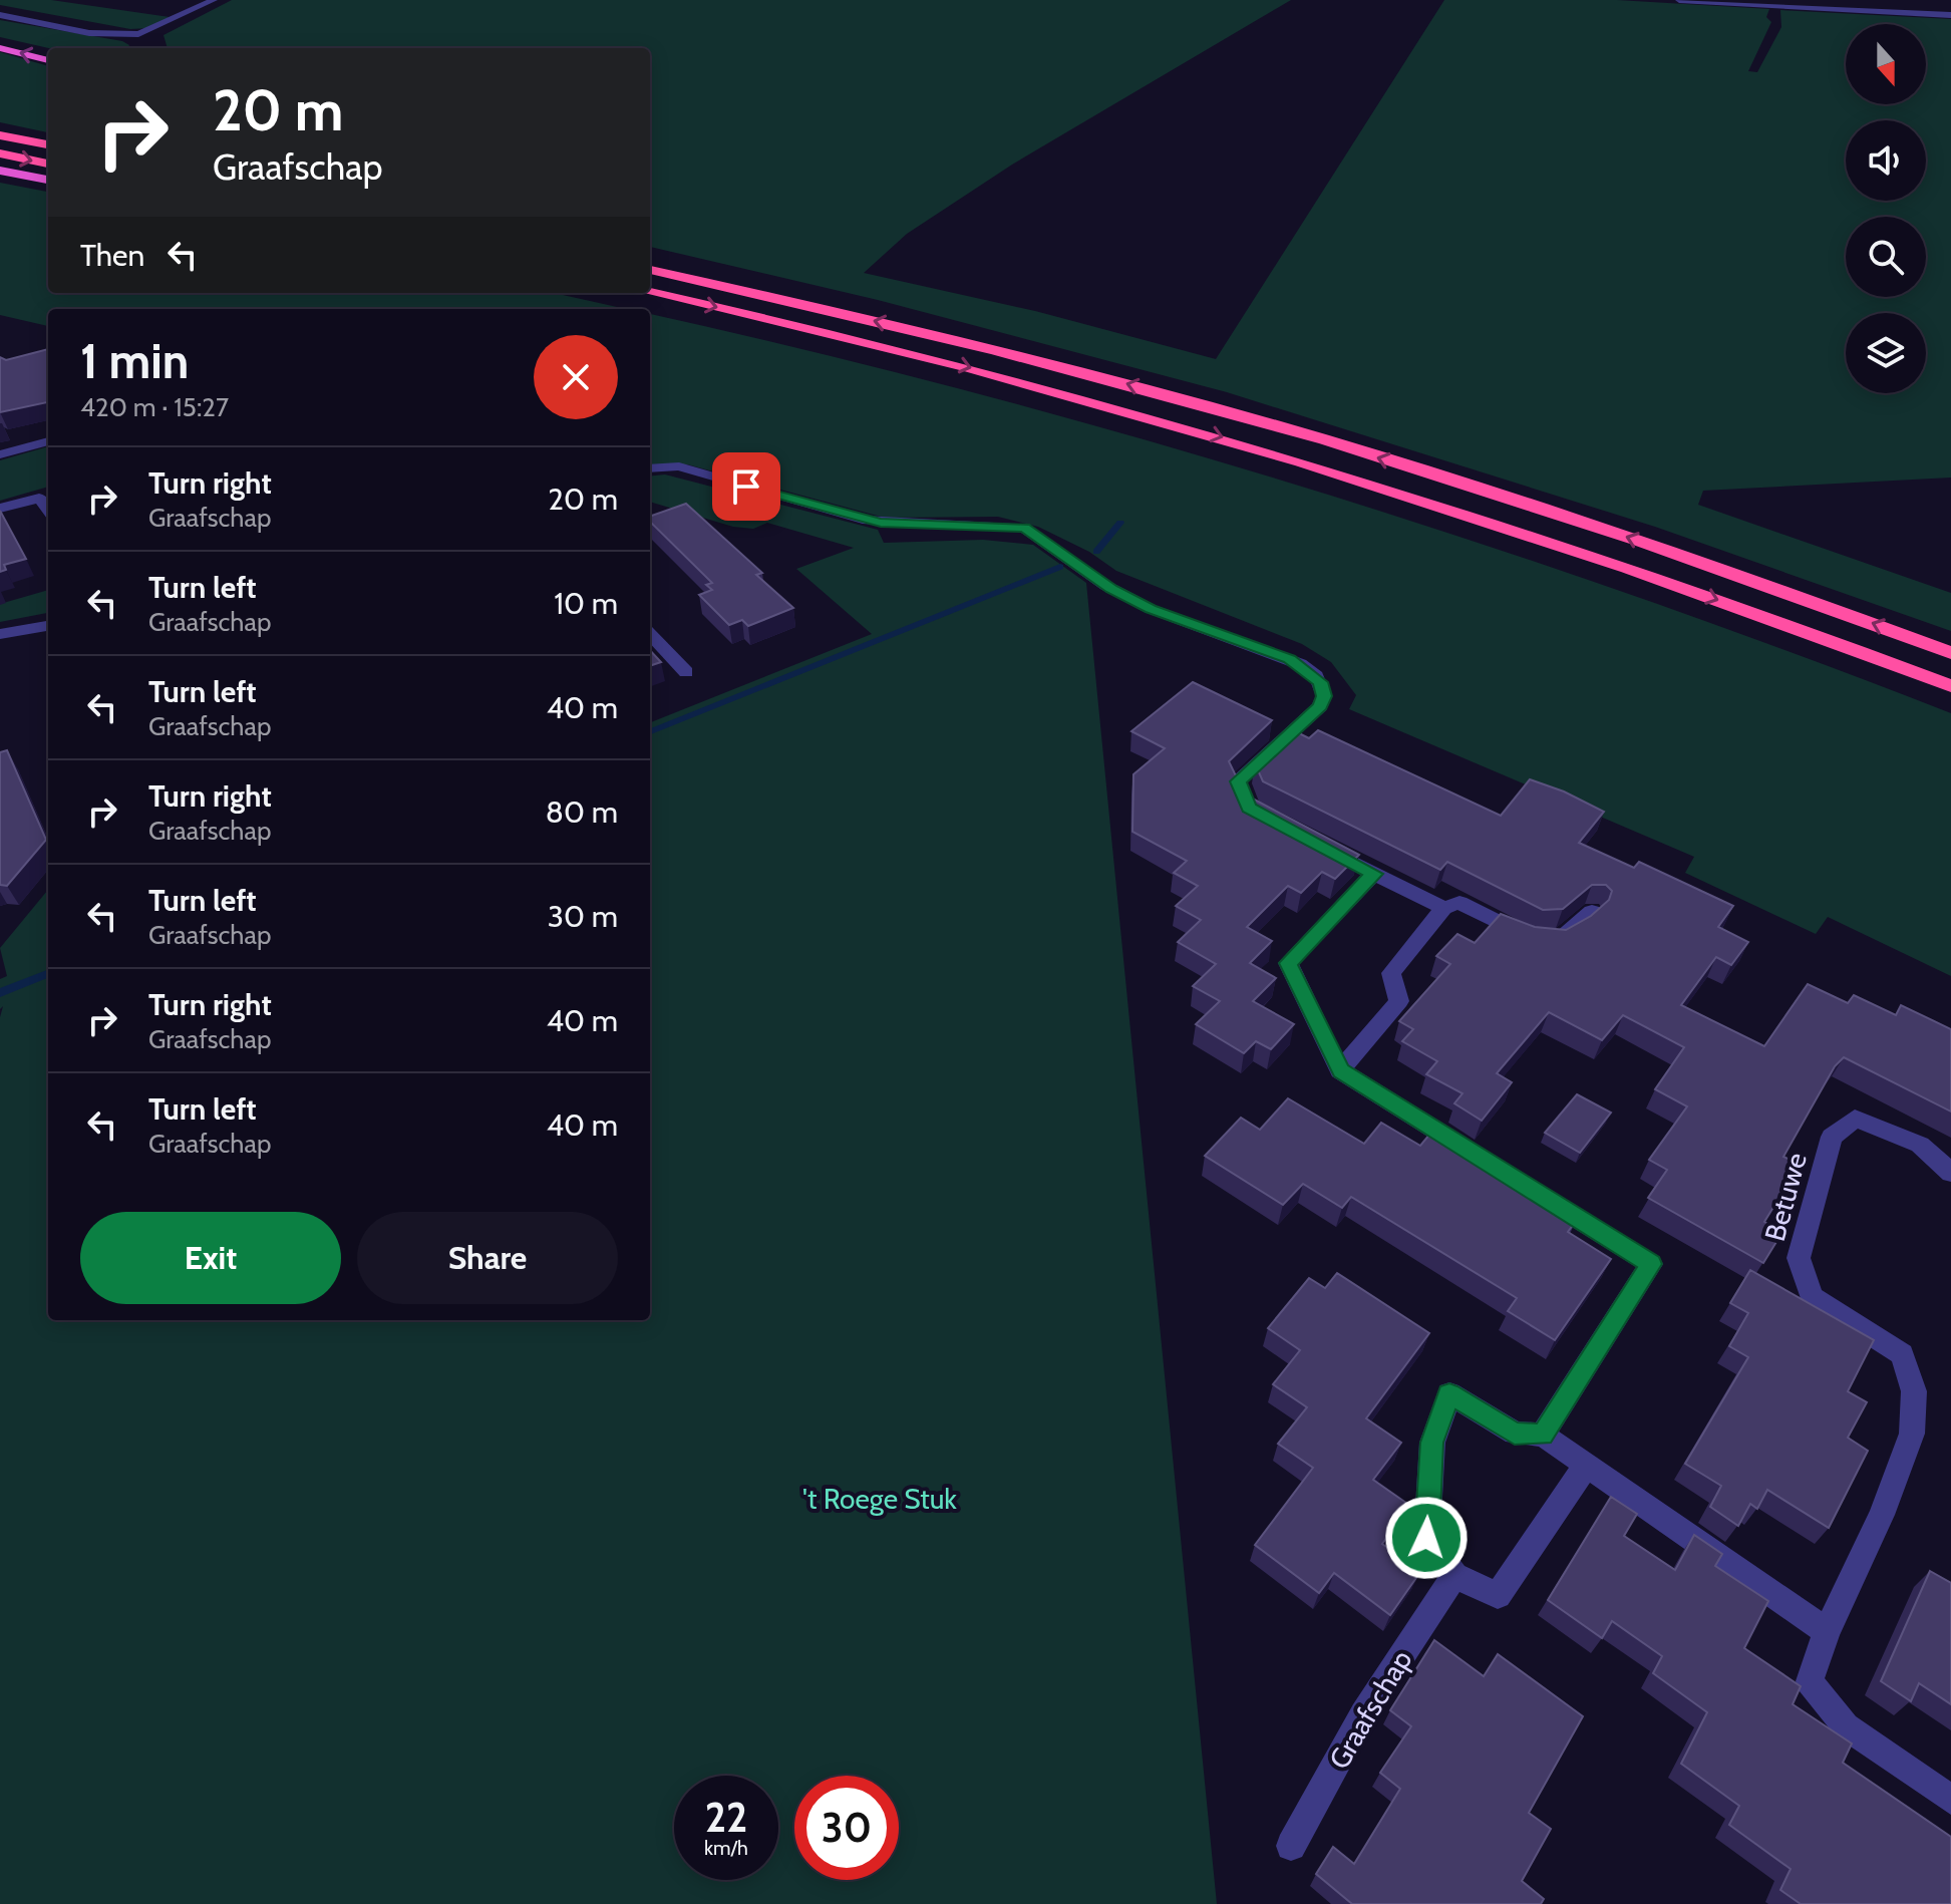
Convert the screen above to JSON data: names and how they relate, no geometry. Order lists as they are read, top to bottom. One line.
{"streets":{"street":["Betuwe","Graafschap"]},"parks":["'t Roege Stuk"],"north":"bottom","page":{"turn":["20 m","Graafschap"],"then":"Then","heading":["1 min","420 m · 15:27"],"list":[{"name":"Turn right","note":"Graafschap","value":"20 m"},{"name":"Turn left","note":"Graafschap","value":"10 m"},{"name":"Turn left","note":"Graafschap","value":"40 m"},{"name":"Turn right","note":"Graafschap","value":"80 m"},{"name":"Turn left","note":"Graafschap","value":"30 m"},{"name":"Turn right","note":"Graafschap","value":"40 m"},{"name":"Turn left","note":"Graafschap","value":"40 m"}],"buttons":["Exit","Share"],"speed":"22 km/h","limit":"30"}}
